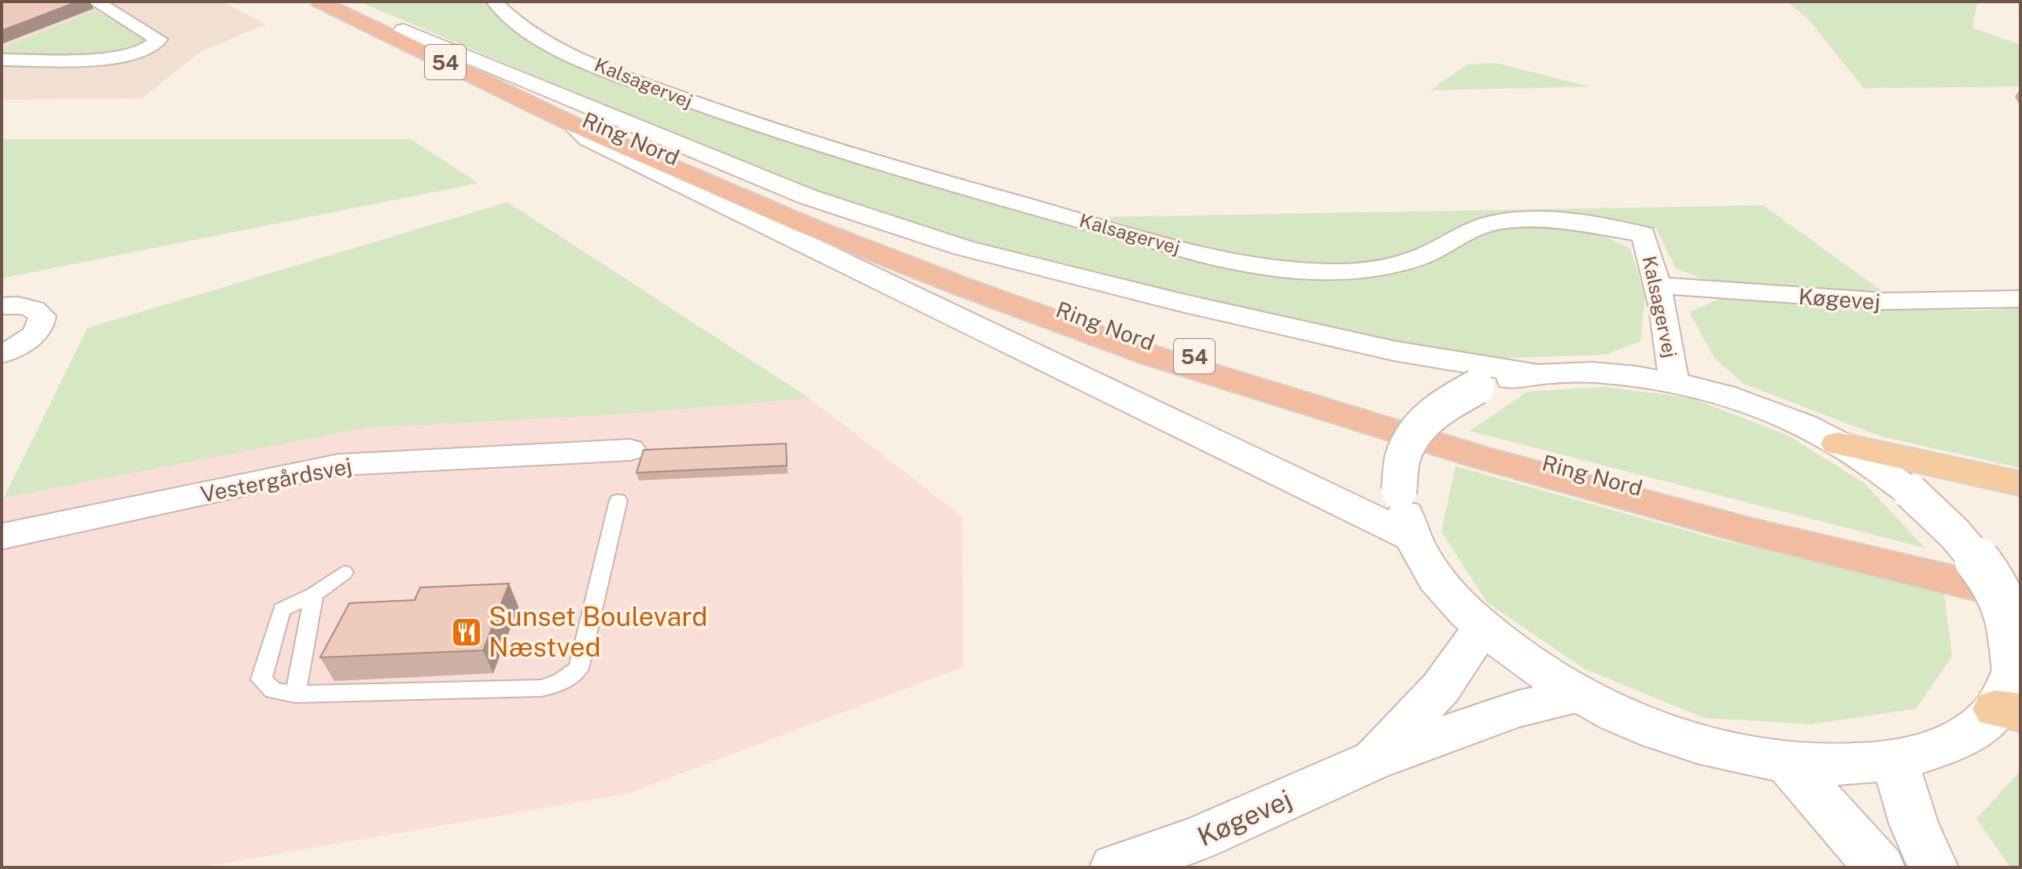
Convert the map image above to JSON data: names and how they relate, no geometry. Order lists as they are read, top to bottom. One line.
{"streets":{"highway":["54","Ring Nord"],"main road":["Køgevej"],"street":["Kalsagervej","Vestergårdsvej"]},"crossings":[["54","Ring Nord"],["Kalsagervej","Køgevej"]],"places":{"restaurant":["Sunset Boulevard Næstved"]}}
